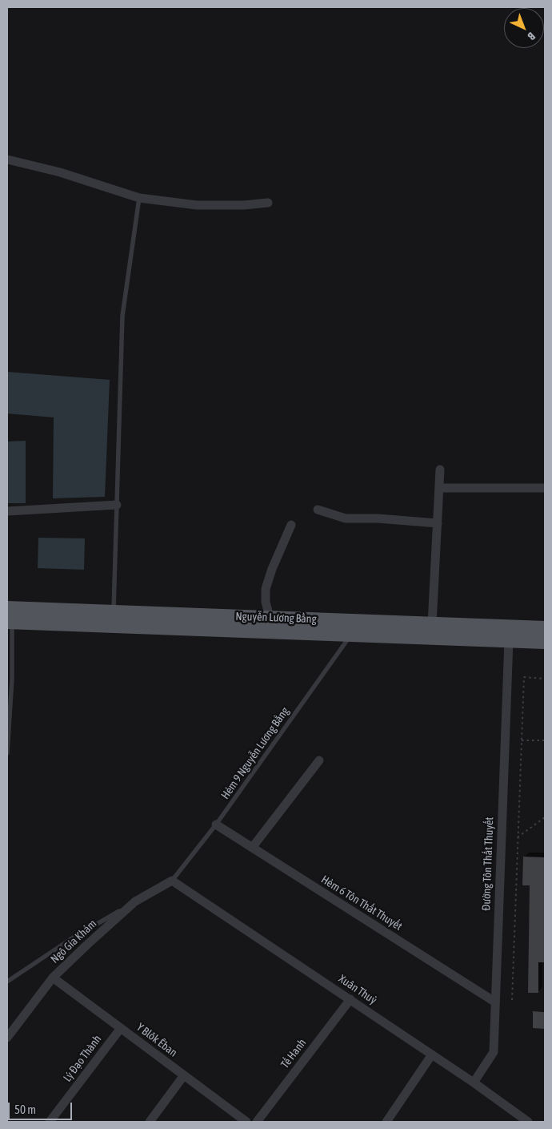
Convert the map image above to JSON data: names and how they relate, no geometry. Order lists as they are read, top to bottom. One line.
{"streets":{"main road":["Nguyễn Lương Bằng"],"street":["Đường Tôn Thất Thuyết","Hẻm 6 Tôn Thất Thuyết","Ngô Gia Khảm","Xuân Thuỷ","Y Blôk Êban","Tế Hanh","Lý Đạo Thành"],"lane":["Hẻm 9 Nguyễn Lương Bằng"]},"crossings":[["Nguyễn Lương Bằng","Hẻm 9 Nguyễn Lương Bằng"],["Nguyễn Lương Bằng","Đường Tôn Thất Thuyết"],["Hẻm 9 Nguyễn Lương Bằng","Hẻm 6 Tôn Thất Thuyết"],["Hẻm 9 Nguyễn Lương Bằng","Ngô Gia Khảm"],["Hẻm 9 Nguyễn Lương Bằng","Xuân Thuỷ"],["Đường Tôn Thất Thuyết","Hẻm 6 Tôn Thất Thuyết"],["Đường Tôn Thất Thuyết","Xuân Thuỷ"],["Ngô Gia Khảm","Xuân Thuỷ"],["Ngô Gia Khảm","Y Blôk Êban"],["Xuân Thuỷ","Tế Hanh"],["Y Blôk Êban","Lý Đạo Thành"]],"scale_bar":"50 m","north":"bottom right"}
